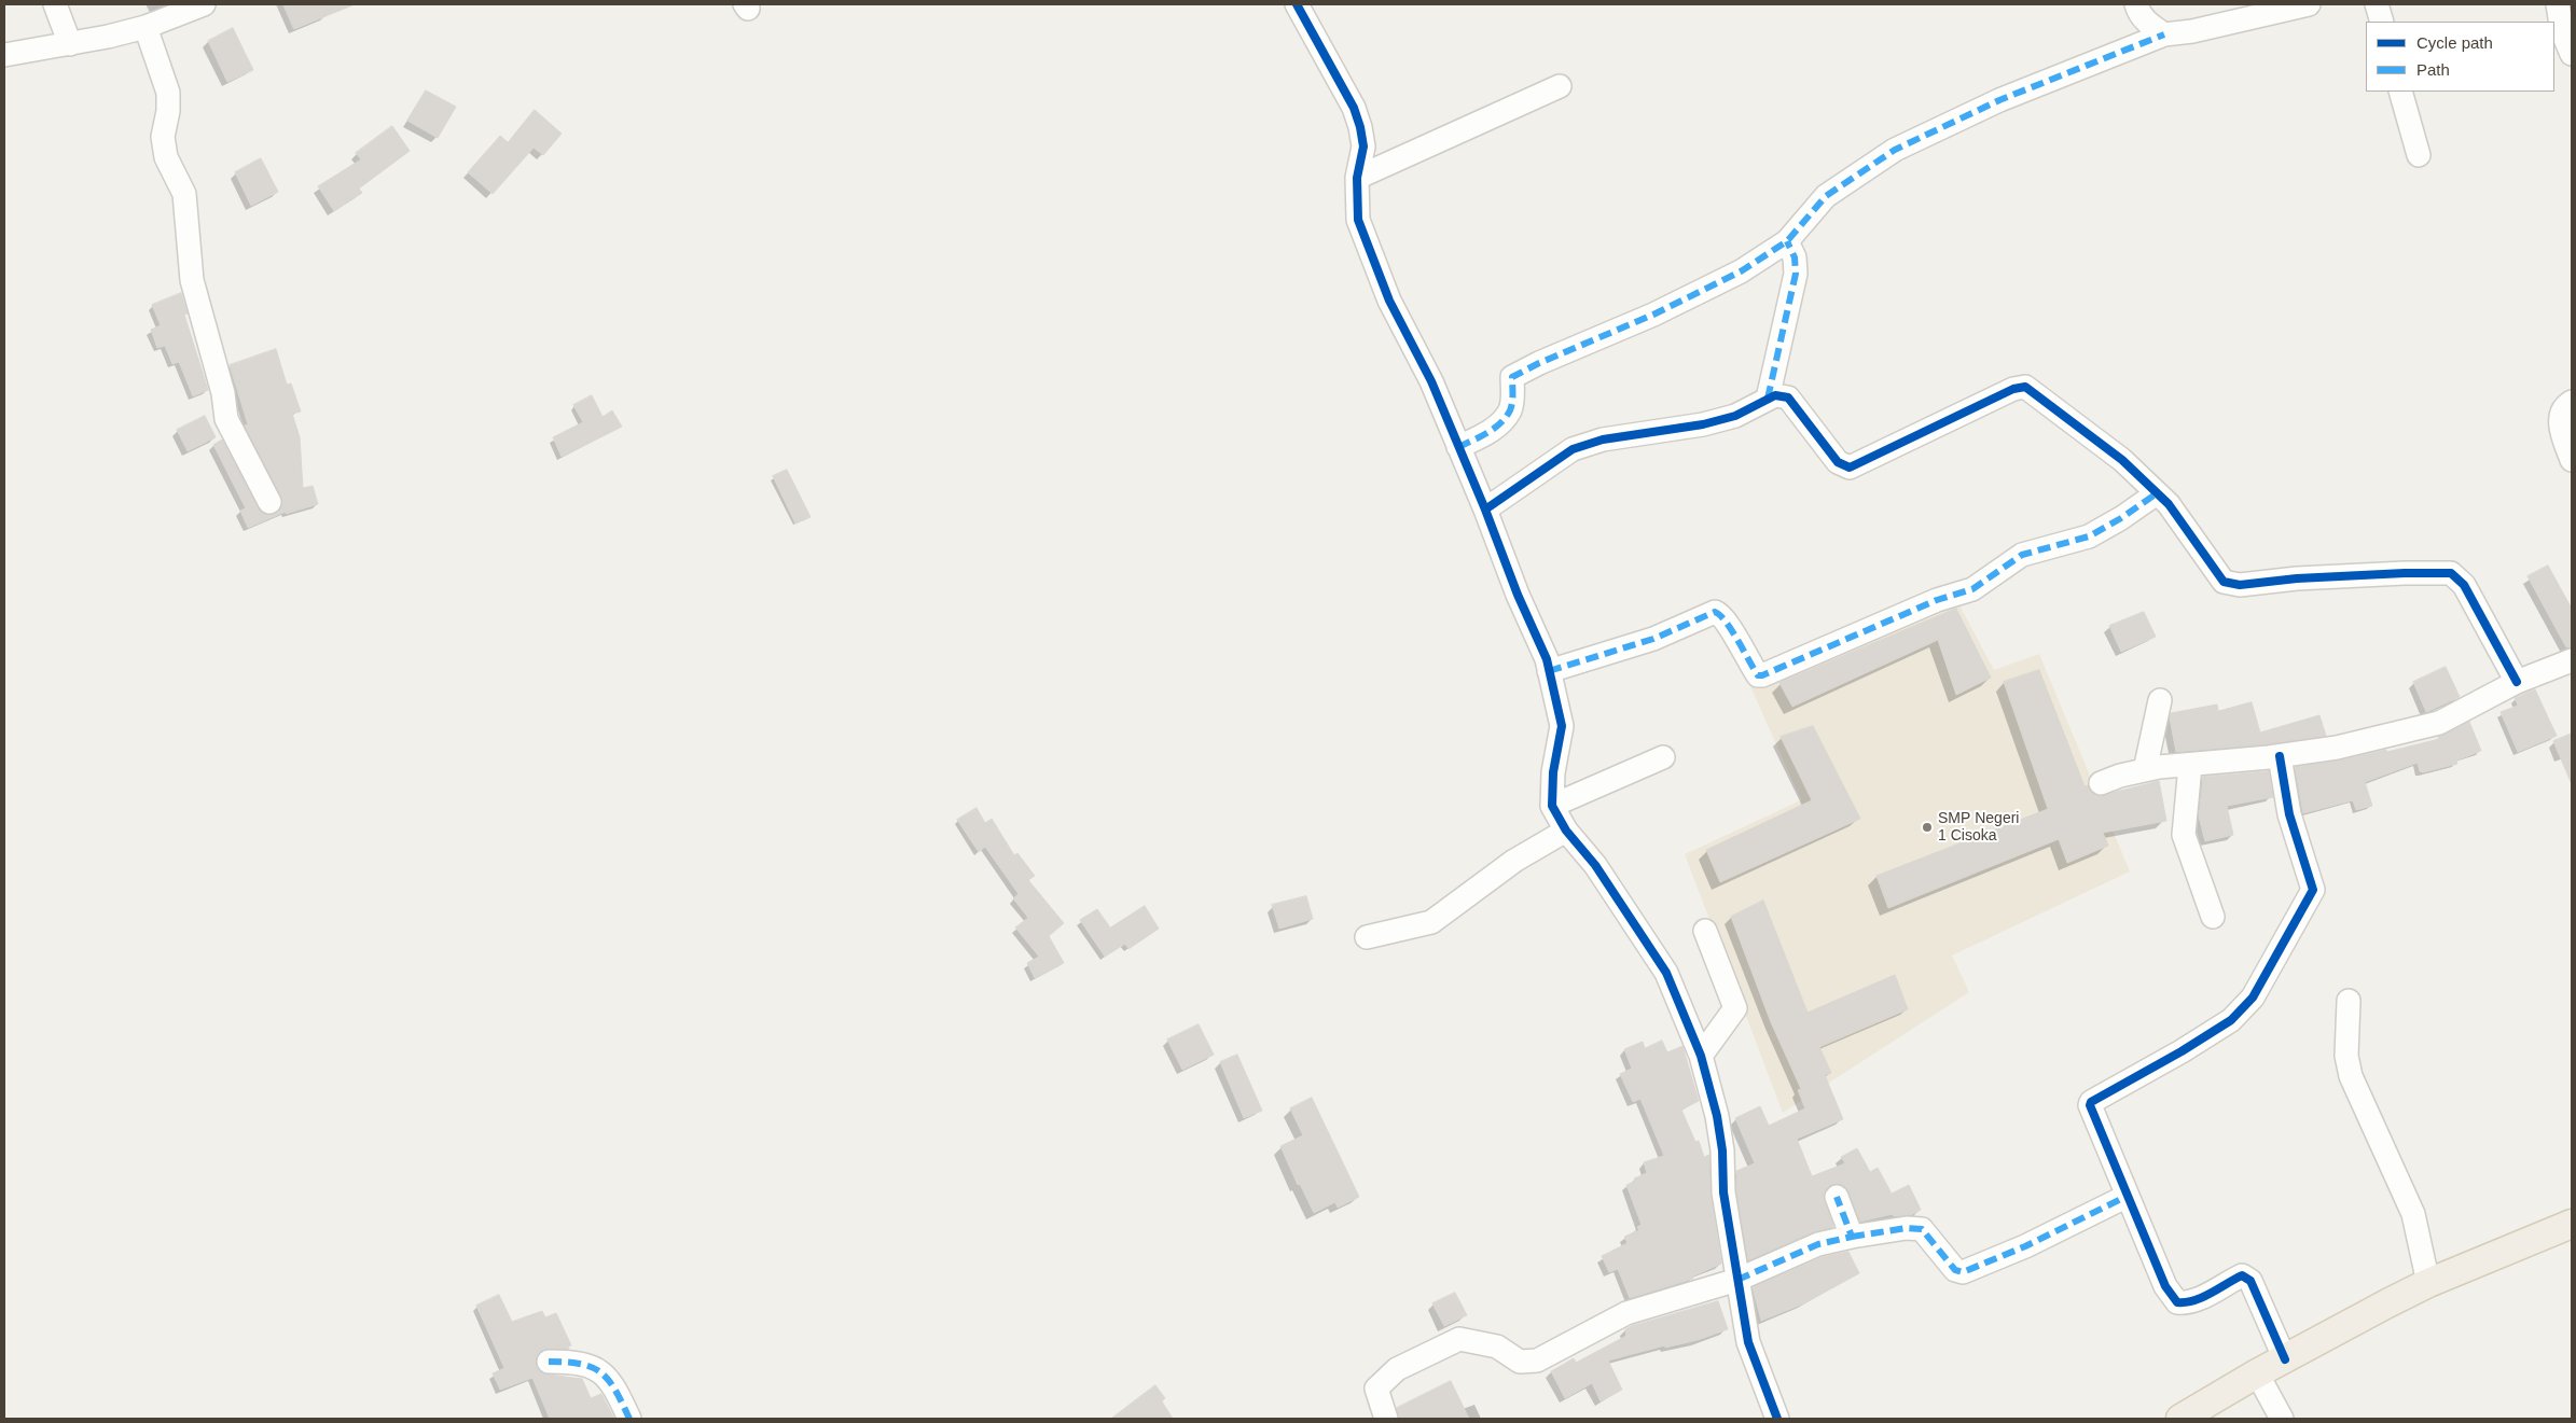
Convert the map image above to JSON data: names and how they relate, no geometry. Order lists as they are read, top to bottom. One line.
{"places":["SMP Negeri 1 Cisoka"],"legend":["Cycle path","Path"]}
